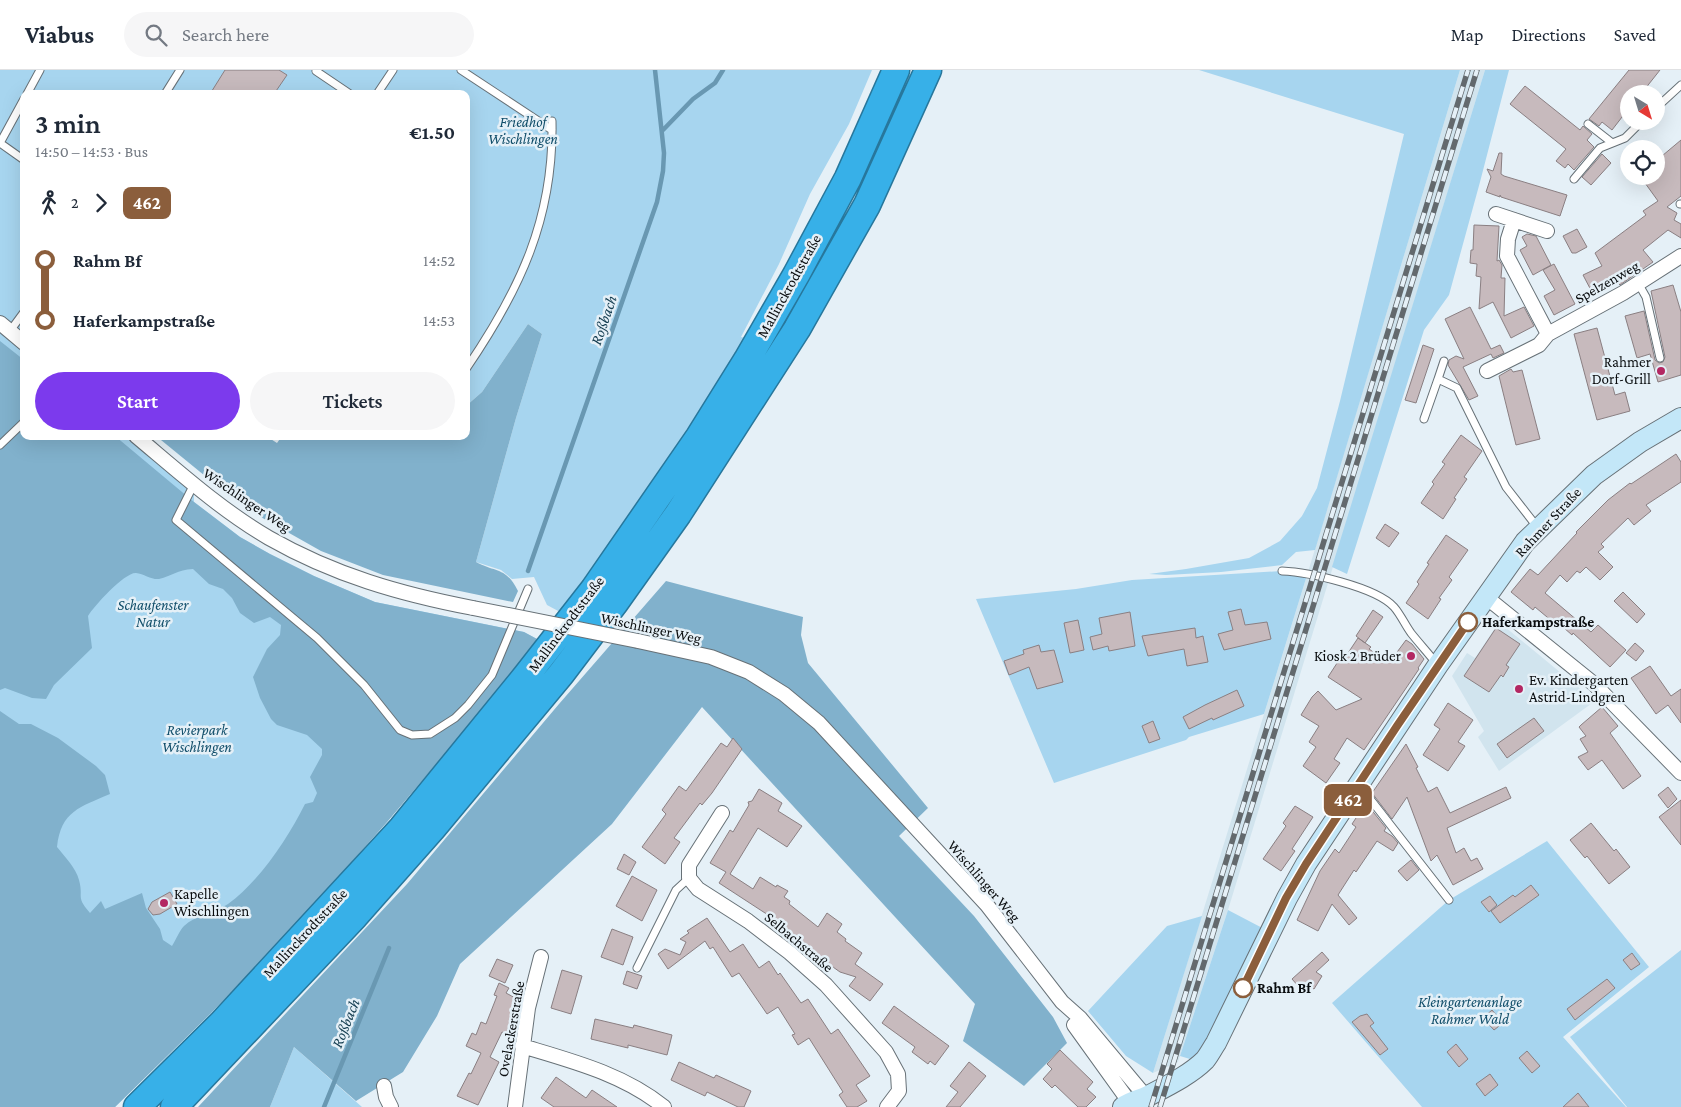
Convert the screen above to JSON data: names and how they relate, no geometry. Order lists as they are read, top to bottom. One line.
{"streets":{"highway":["Mallinckrodtstraße"],"main road":["Rahmer Straße"],"street":["Spelzenweg","Wischlinger Weg","Selbachstraße","Ovelackerstraße"]},"crossings":[["Wischlinger Weg","Rahmer Straße"]],"water":["Roßbach"],"parks":["Friedhof Wischlingen","Schaufenster Natur","Revierpark Wischlingen","Kleingartenanlage Rahmer Wald"],"places":["Rahmer Dorf-Grill","Haferkampstraße","Kiosk 2 Brüder","Ev. Kindergarten Astrid-Lindgren","Kapelle Wischlingen","Rahm Bf"],"lines":["bus line 462"],"north":"bottom right","page":{"header":"Viabus","search":"Search here","nav":["Map","Directions","Saved"],"on_map":"462","heading":["3 min","14:50 – 14:53 · Bus","€1.50"],"legs":["2","462"],"list":[{"name":"Rahm Bf","value":"14:52"},{"name":"Haferkampstraße","value":"14:53"}],"buttons":["Start","Tickets"]}}
